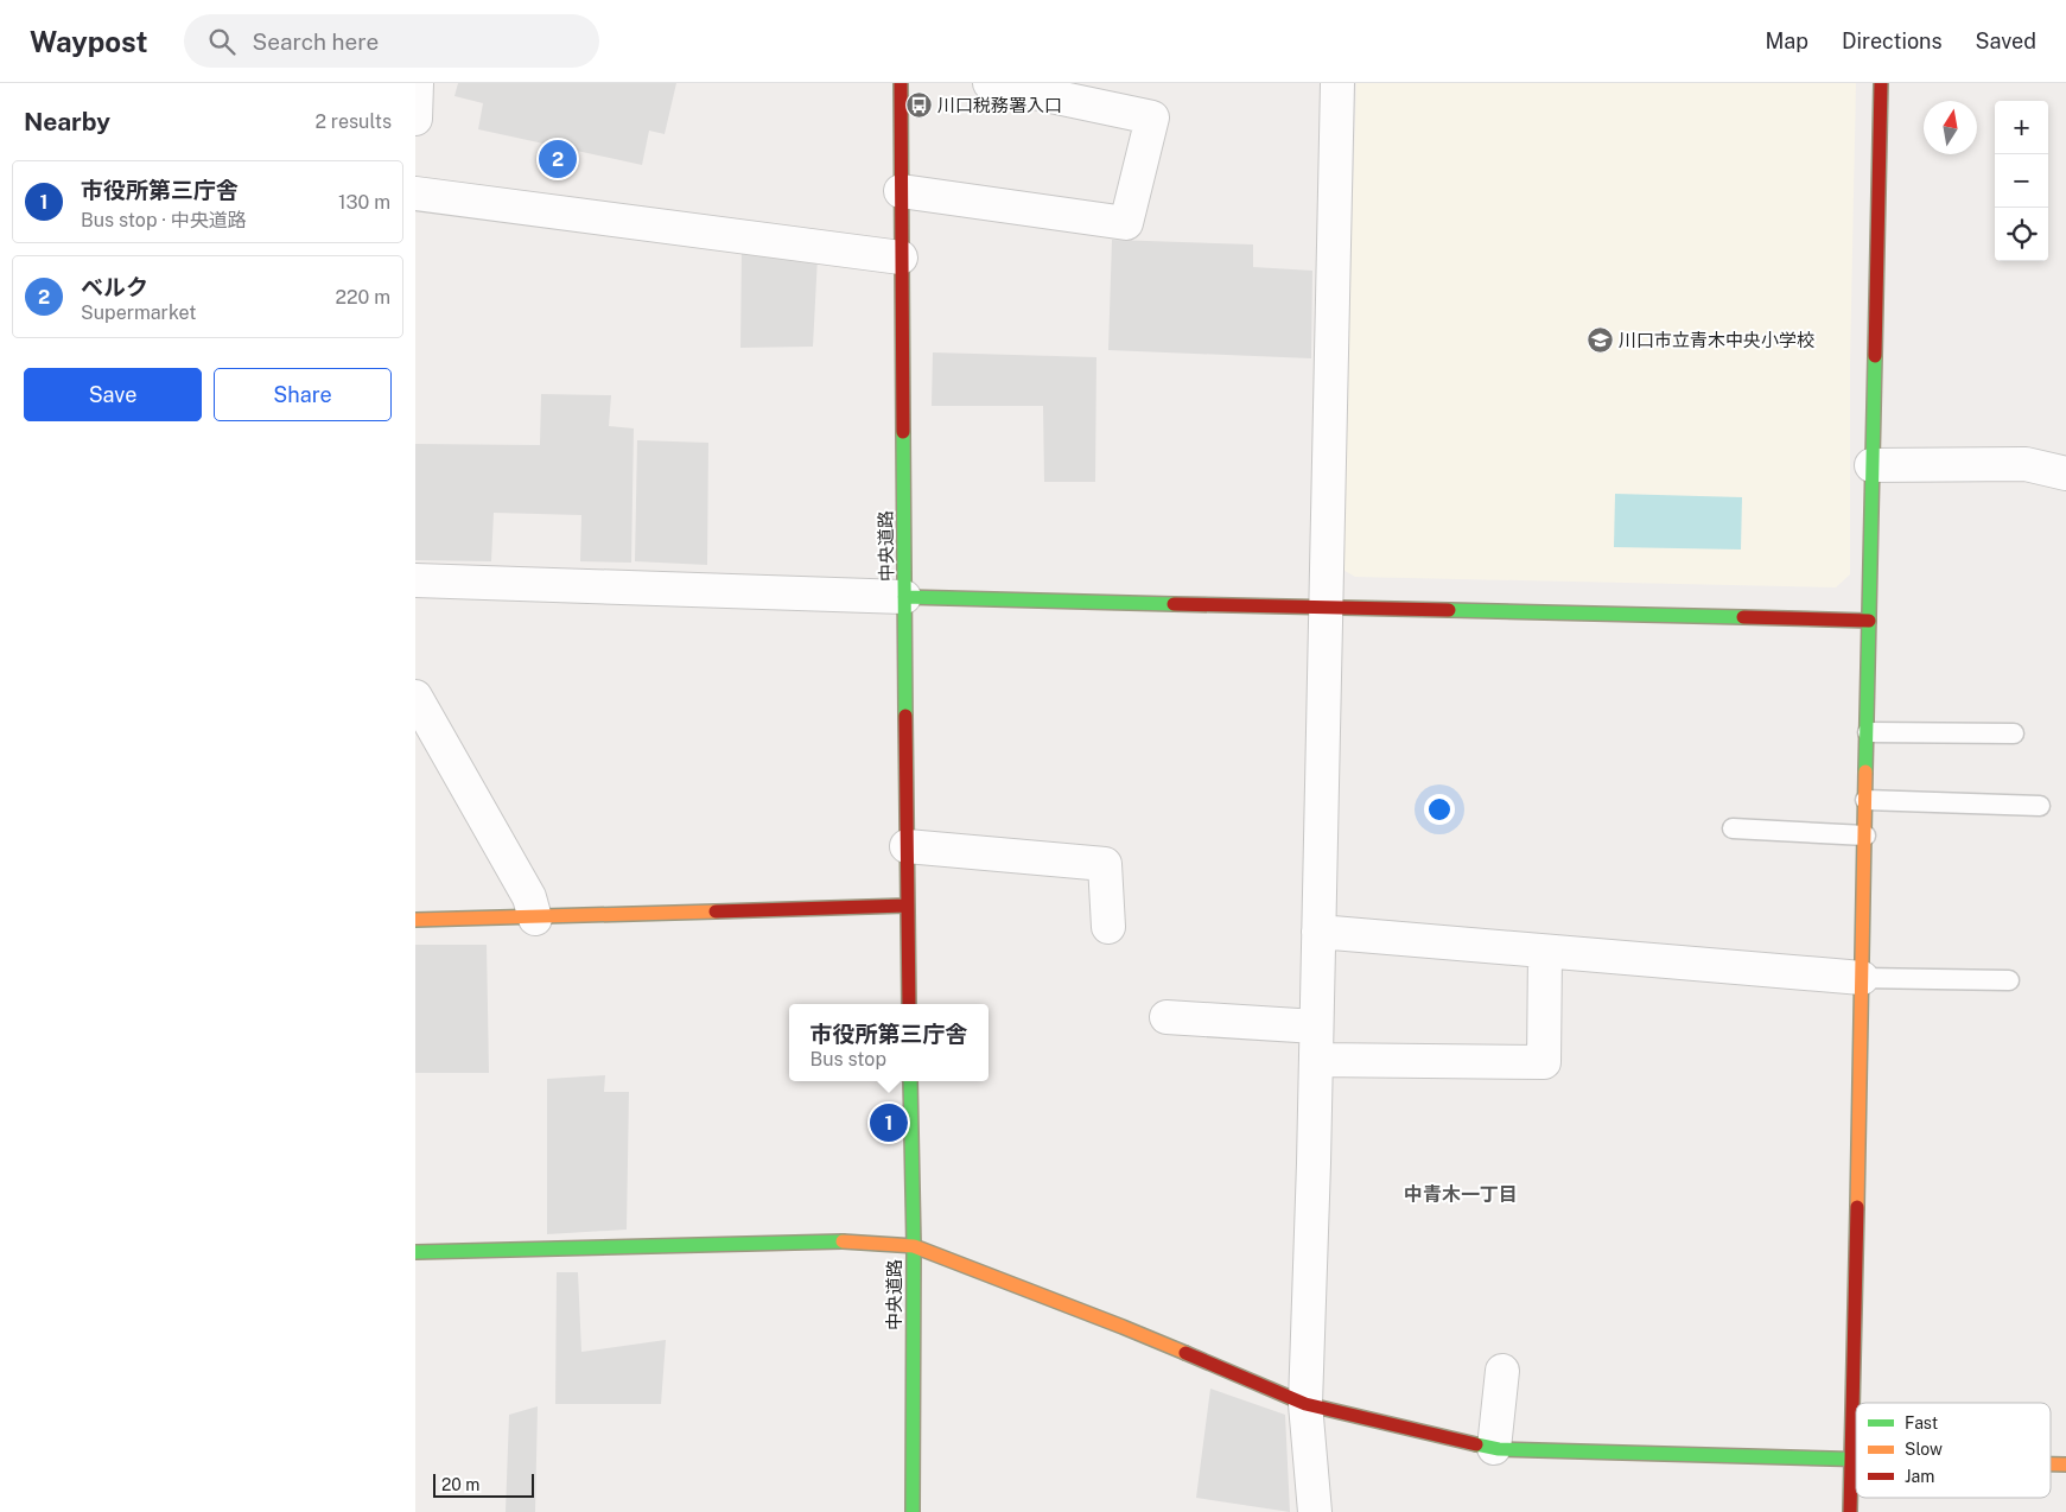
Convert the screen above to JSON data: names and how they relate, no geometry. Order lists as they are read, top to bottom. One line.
{"streets":{"street":["中央道路"]},"districts":["中青木一丁目"],"places":{"bus stop":["川口税務署入口"],"school or university":["川口市立青木中央小学校"]},"legend":["Fast","Slow","Jam"],"scale_bar":"20 m","north":"top","page":{"header":"Waypost","search":"Search here","nav":["Map","Directions","Saved"],"heading":["Nearby","2 results"],"map_buttons":["+","−"],"pins":["2","1"],"list":[{"mark":"1","name":"市役所第三庁舎","note":"Bus stop · 中央道路","value":"130 m"},{"mark":"2","name":"ベルク","note":"Supermarket","value":"220 m"}],"buttons":["Save","Share"],"popup":["市役所第三庁舎","Bus stop"],"scale":"20 m"}}
